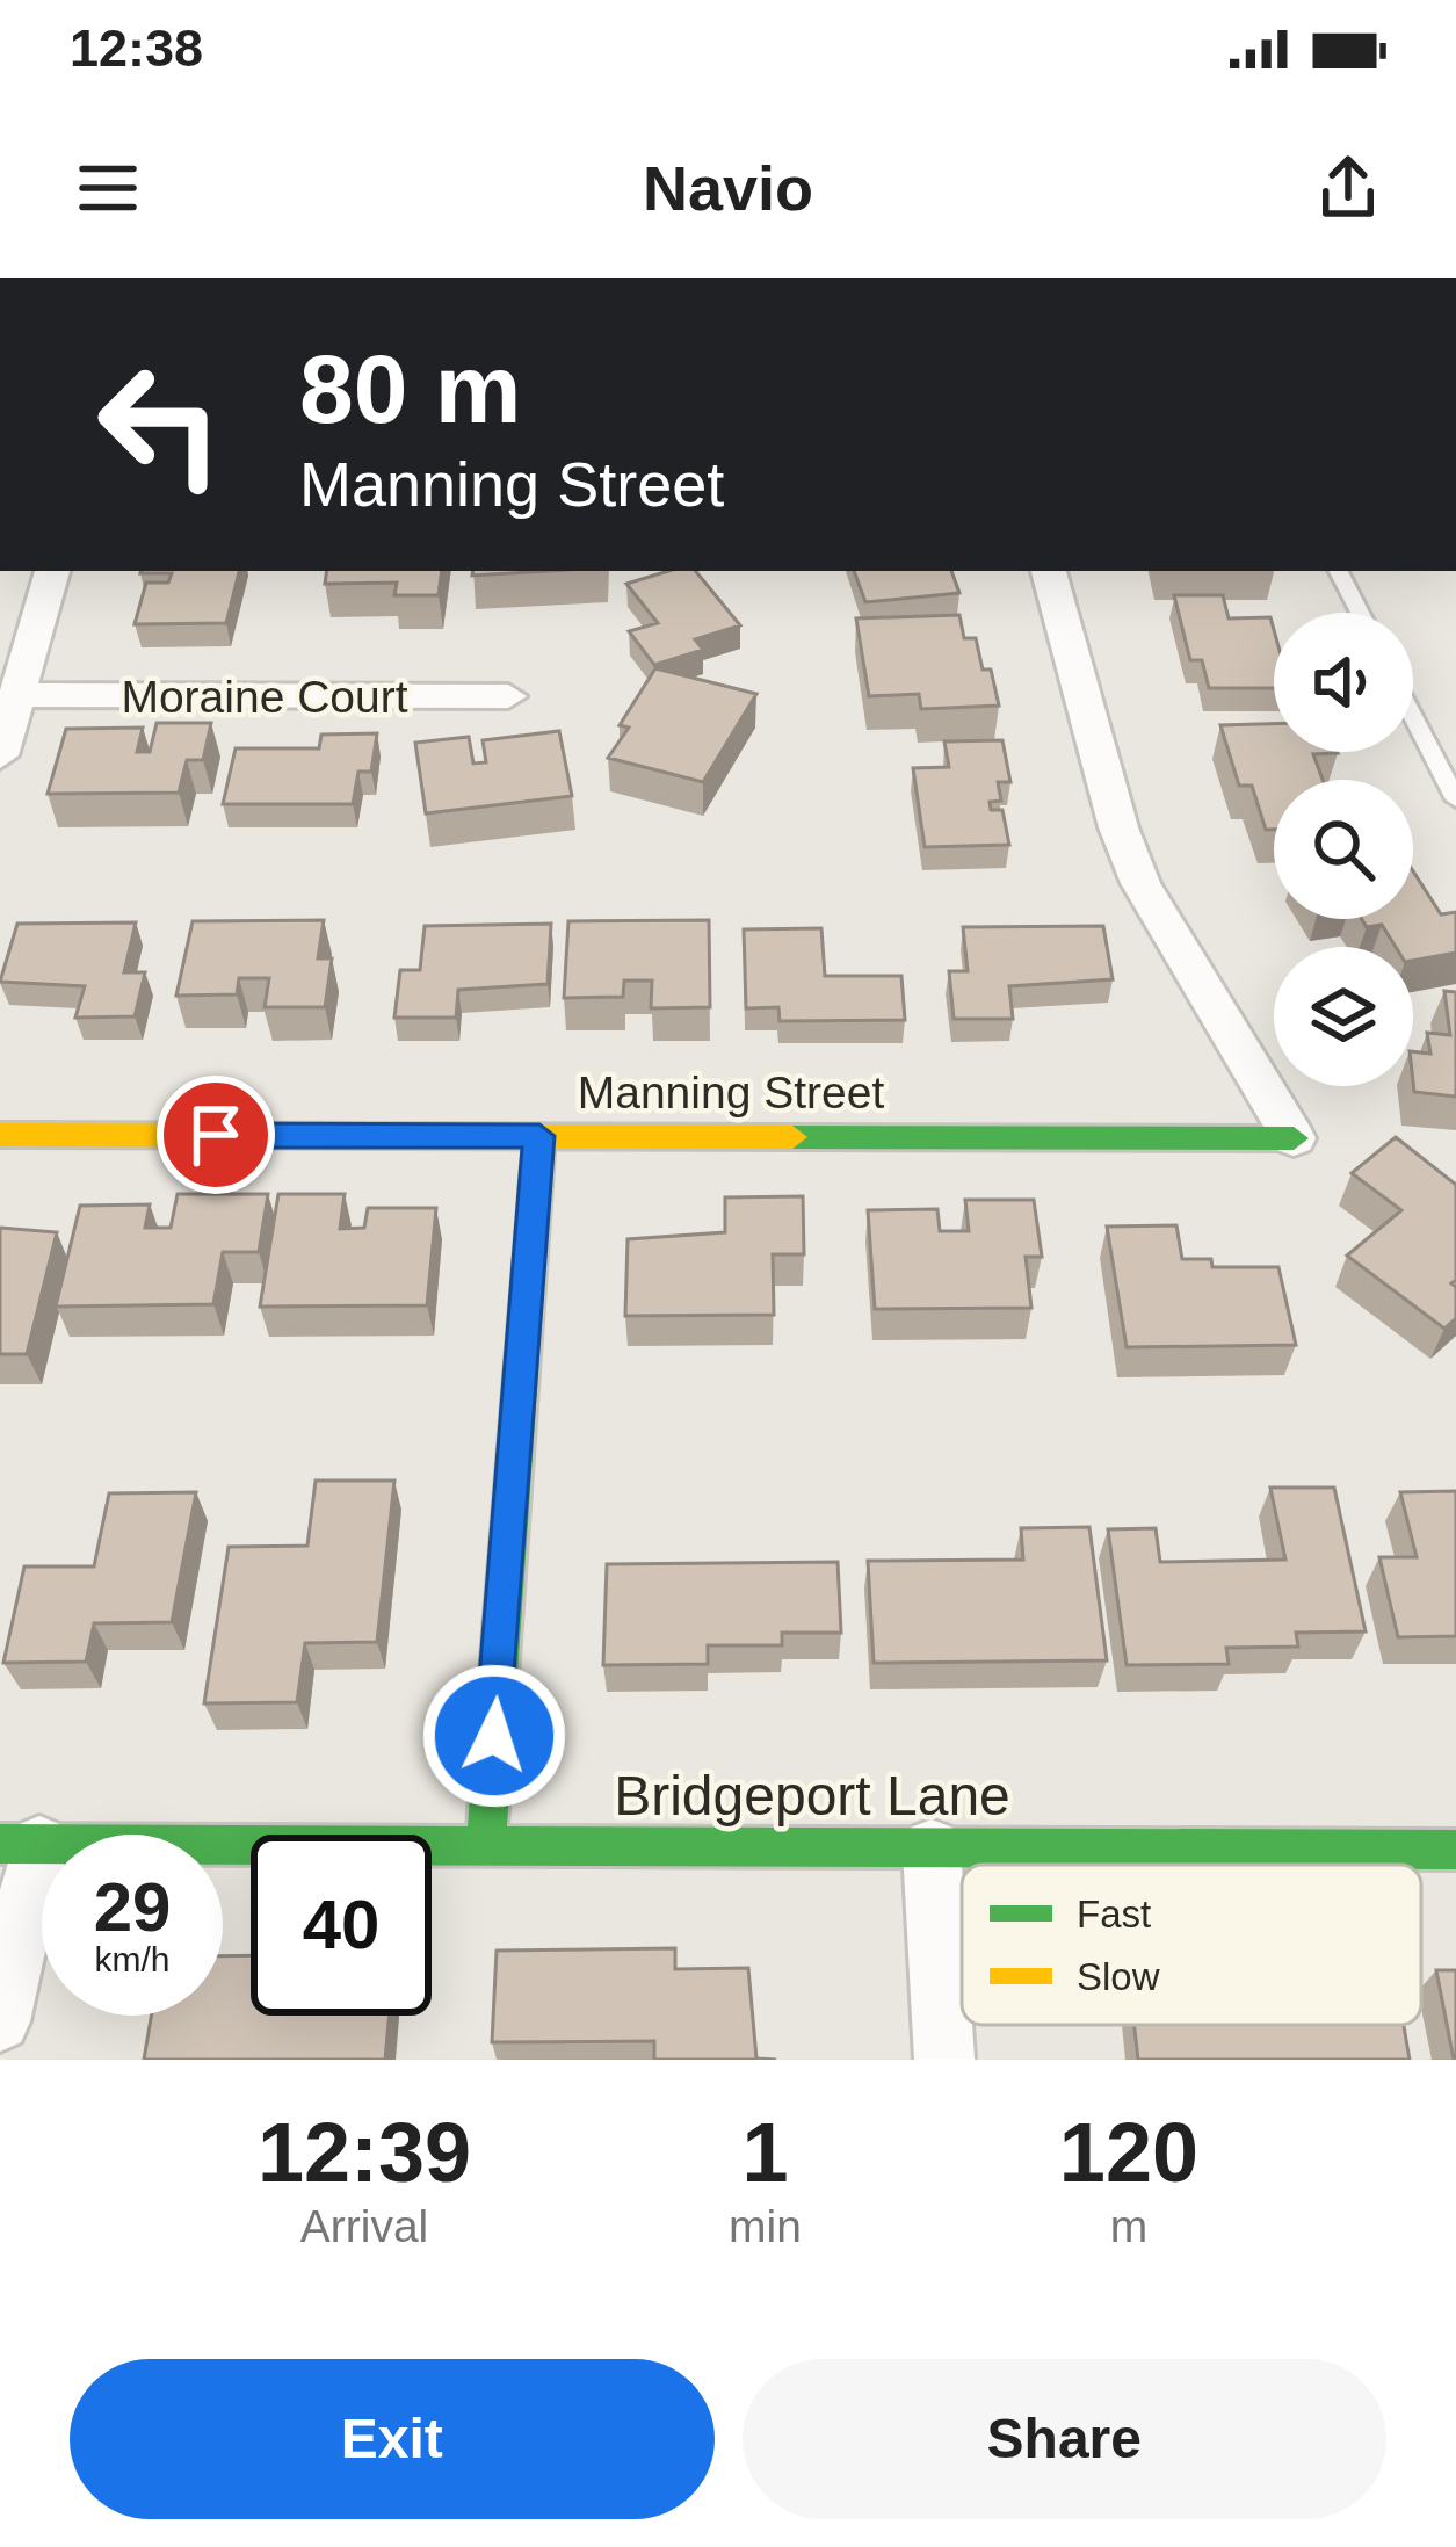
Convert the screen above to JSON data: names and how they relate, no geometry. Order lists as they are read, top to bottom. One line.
{"streets":{"street":["Moraine Court","Manning Street","Bridgeport Lane"]},"legend":["Fast","Slow"],"page":{"status":"12:38","header":"Navio","turn":["80 m","Manning Street"],"speed":"29 km/h","limit":"40","eta":["12:39","Arrival","1","min","120","m"],"buttons":["Exit","Share"]}}
